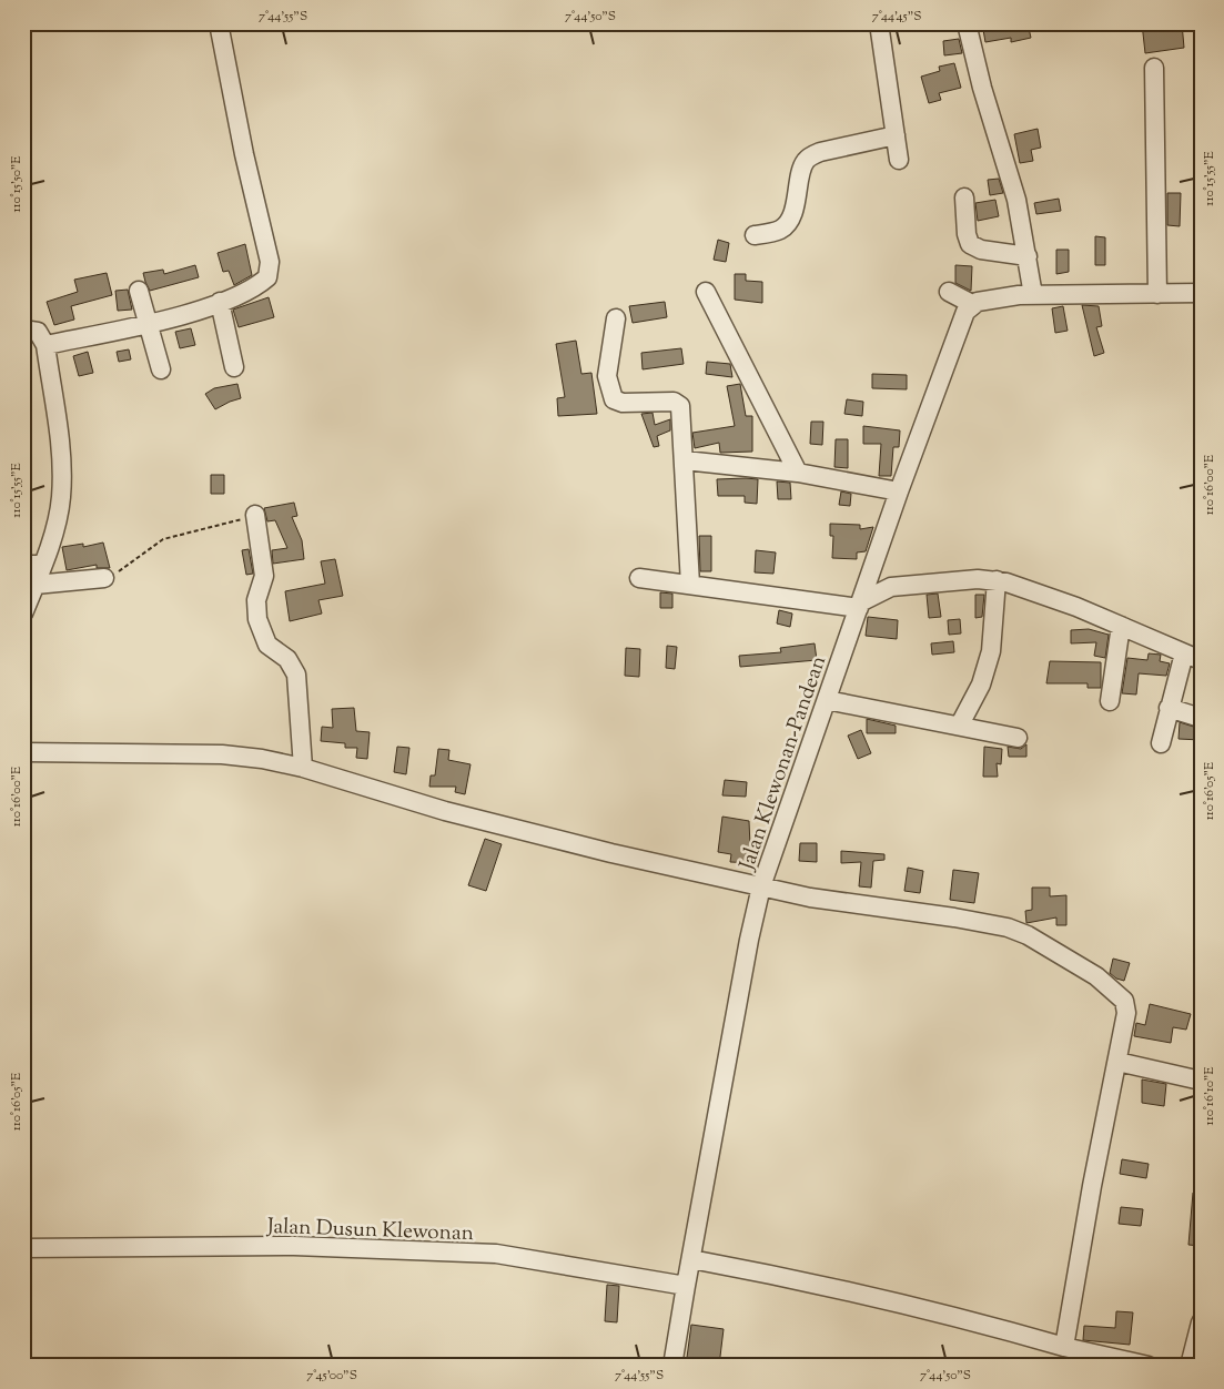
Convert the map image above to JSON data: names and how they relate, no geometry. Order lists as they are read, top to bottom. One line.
{"streets":{"street":["Jalan Klewonan-Pandean","Jalan Dusun Klewonan"]},"coordinates":["7°44'55\"S","7°44'50\"S","7°44'45\"S","110°15'55\"E","110°15'50\"E","110°16'00\"E","110°16'05\"E","110°16'10\"E","7°45'00\"S"]}
